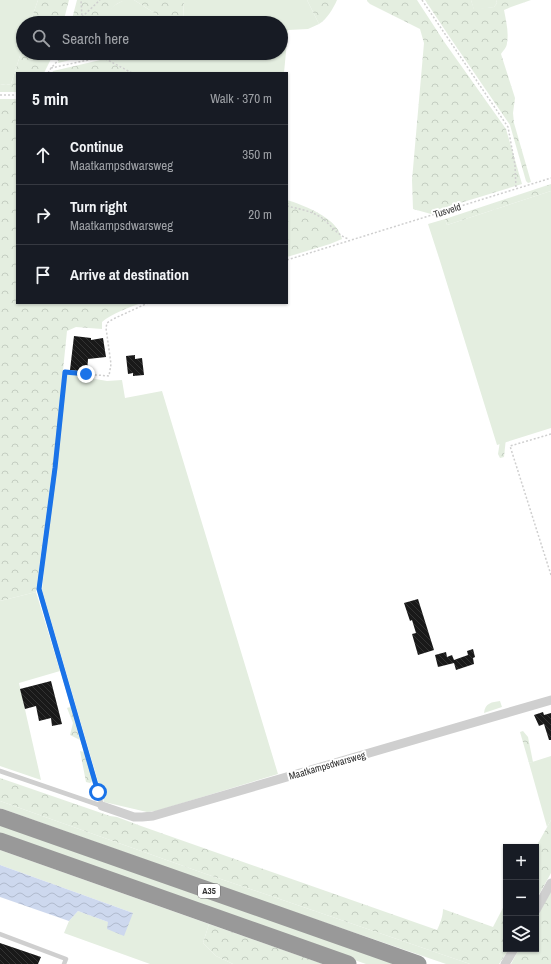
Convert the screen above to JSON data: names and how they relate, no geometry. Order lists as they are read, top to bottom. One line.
{"streets":{"highway":["A35"],"street":["Maatkampsdwarsweg"],"path":["Tusveld"]},"page":{"search":"Search here","heading":["5 min","Walk · 370 m"],"list":[["Continue","Maatkampsdwarsweg","350 m"],["Turn right","Maatkampsdwarsweg","20 m"],"Arrive at destination"],"map_buttons":["+","−"]}}
